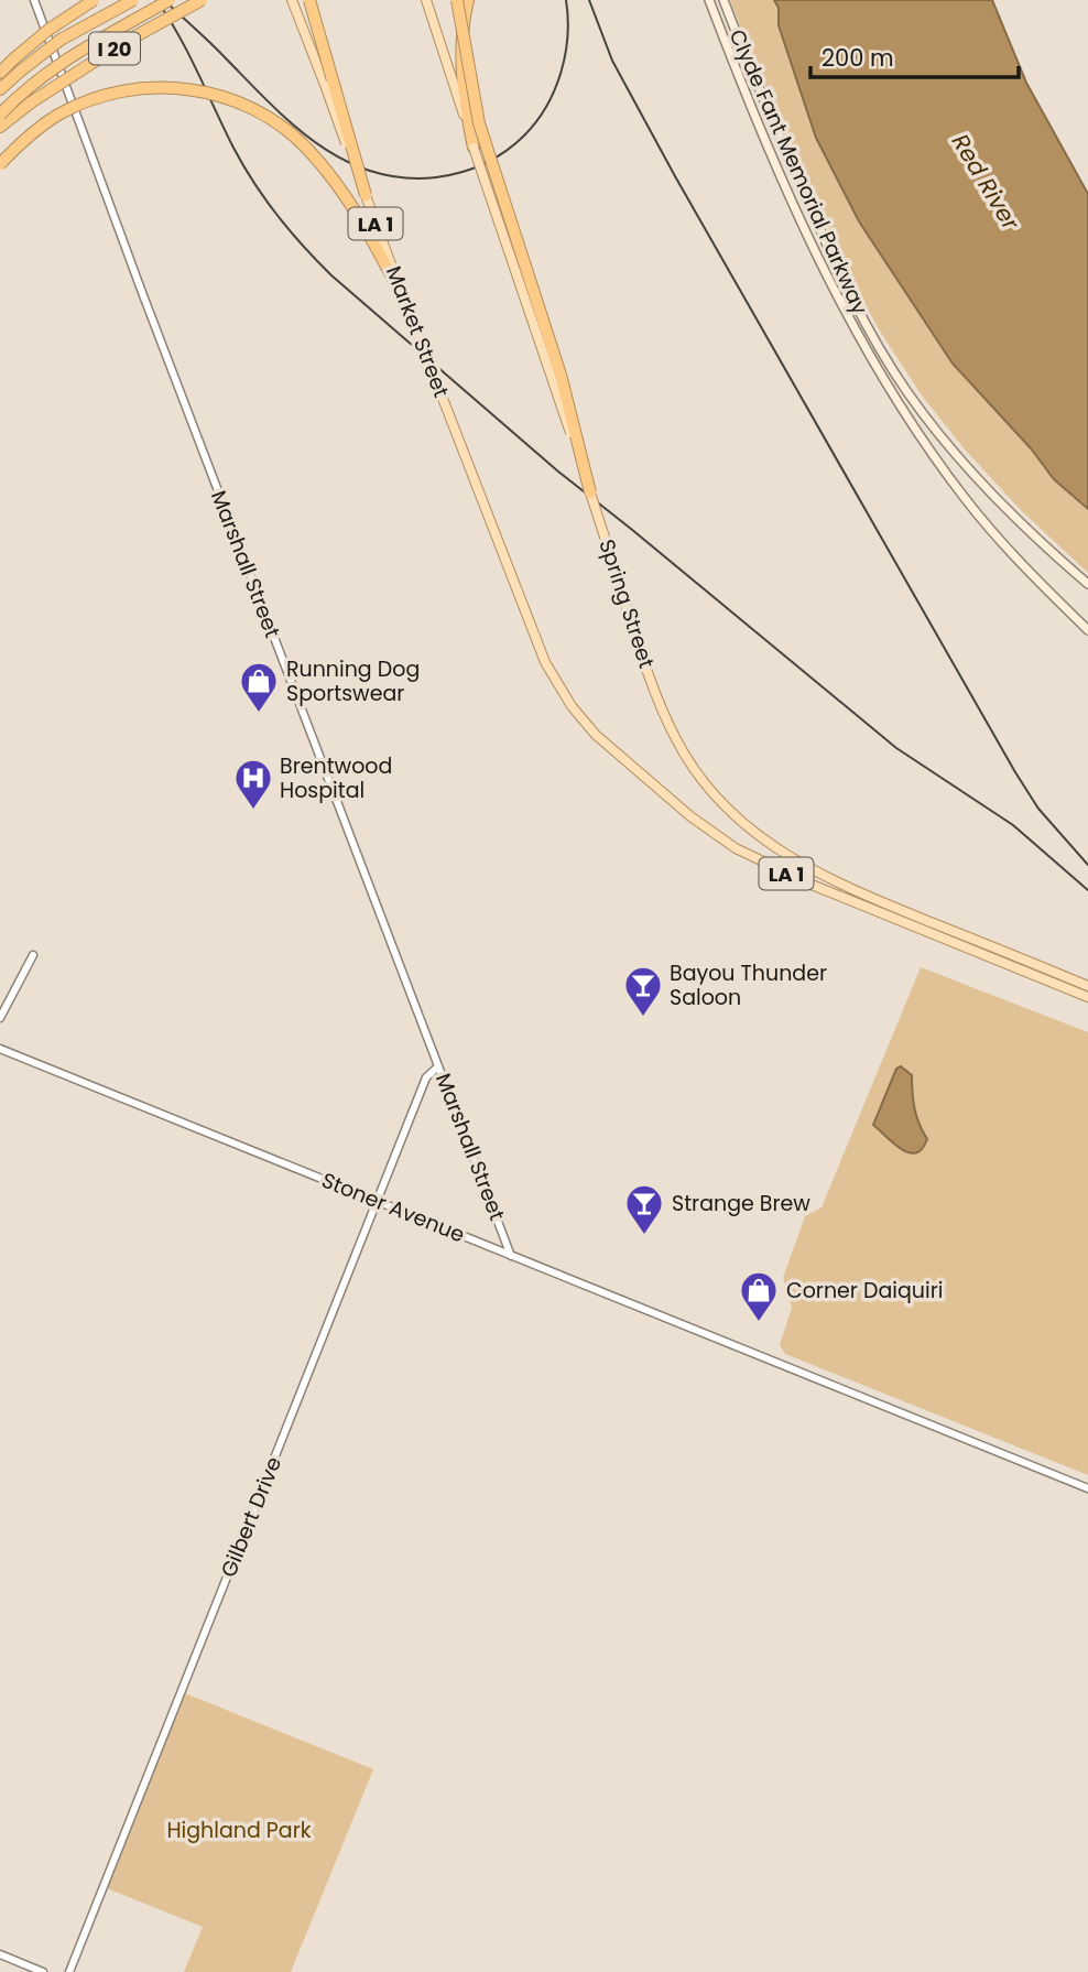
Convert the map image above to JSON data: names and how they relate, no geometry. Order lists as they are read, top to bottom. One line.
{"streets":{"highway":["I 20"],"main road":["Clyde Fant Memorial Parkway","LA 1","Market Street","Spring Street"],"street":["Marshall Street","Stoner Avenue","Gilbert Drive"]},"crossings":[["Marshall Street","Stoner Avenue"],["Marshall Street","Gilbert Drive"],["Stoner Avenue","Gilbert Drive"]],"water":["Red River"],"parks":["Highland Park"],"places":{"shop":["Running Dog Sportswear","Corner Daiquiri"],"hospital":["Brentwood Hospital"],"bar":["Bayou Thunder Saloon","Strange Brew"]},"scale_bar":"200 m"}
